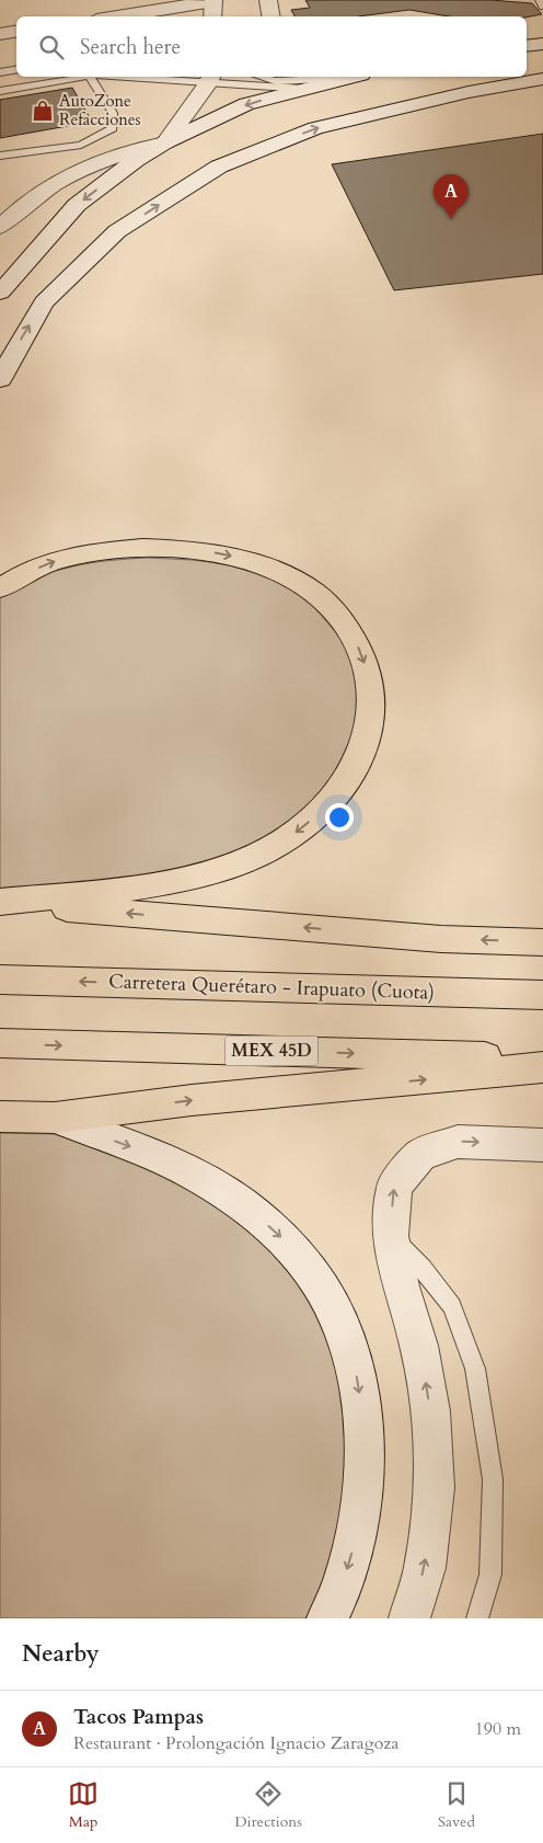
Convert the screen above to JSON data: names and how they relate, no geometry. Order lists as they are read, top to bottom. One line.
{"streets":{"main road":["Carretera Querétaro - Irapuato (Cuota)","MEX 45D"]},"places":{"shop":["AutoZone Refacciones"]},"page":{"search":"Search here","pins":"A","heading":"Nearby","list":[{"mark":"A","name":"Tacos Pampas","note":"Restaurant · Prolongación Ignacio Zaragoza","value":"190 m"}],"nav":["Map","Directions","Saved"]}}
